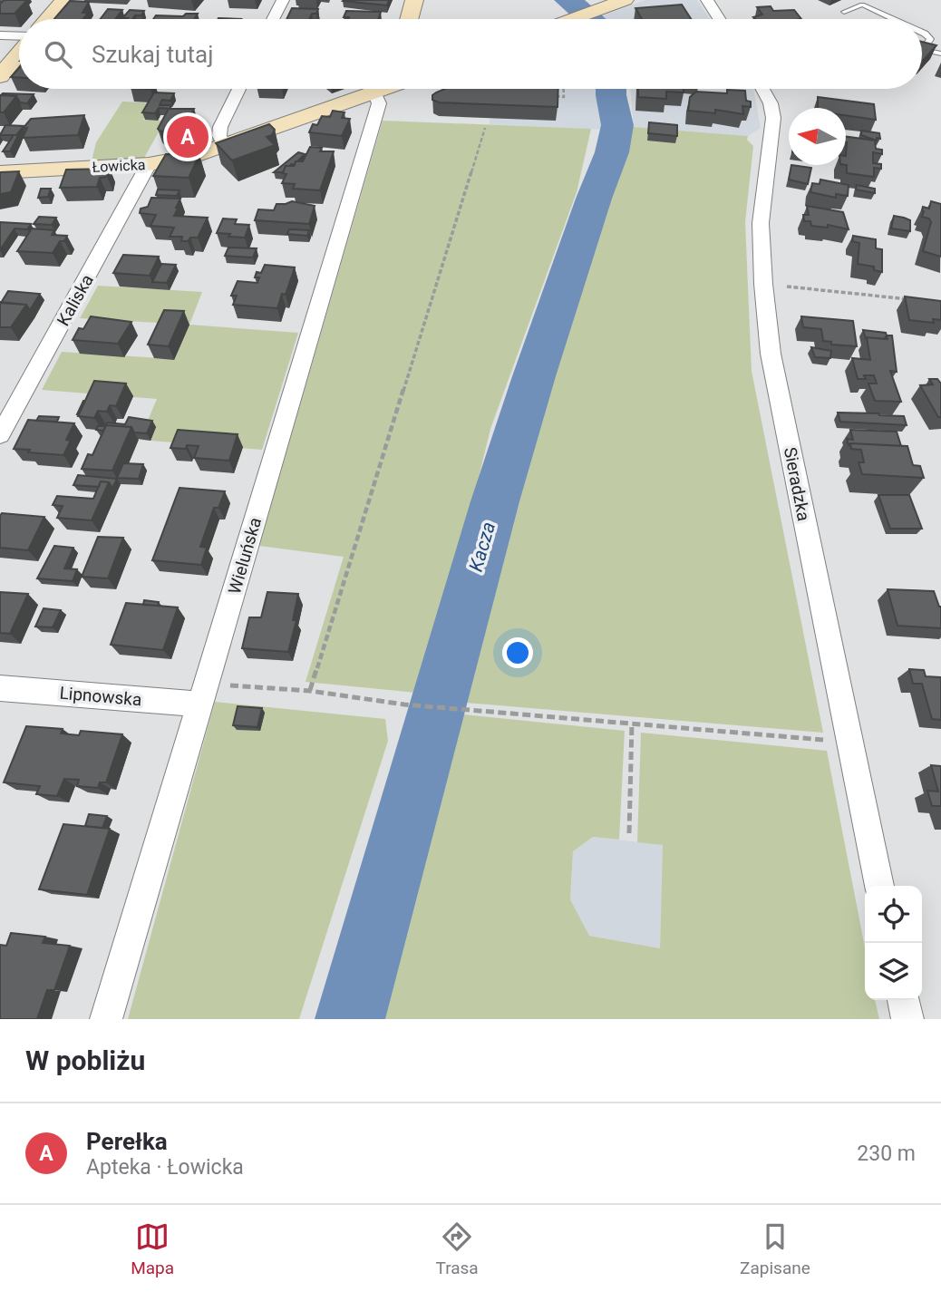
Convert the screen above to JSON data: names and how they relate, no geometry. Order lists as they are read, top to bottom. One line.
{"streets":{"street":["Łowicka","Kaliska","Sieradzka","Wieluńska","Lipnowska"]},"crossings":[["Łowicka","Kaliska"],["Wieluńska","Lipnowska"]],"water":["Kacza"],"north":"left","page":{"search":"Szukaj tutaj","pins":"A","heading":"W pobliżu","list":[{"mark":"A","name":"Perełka","note":"Apteka · Łowicka","value":"230 m"}],"nav":["Mapa","Trasa","Zapisane"]}}
